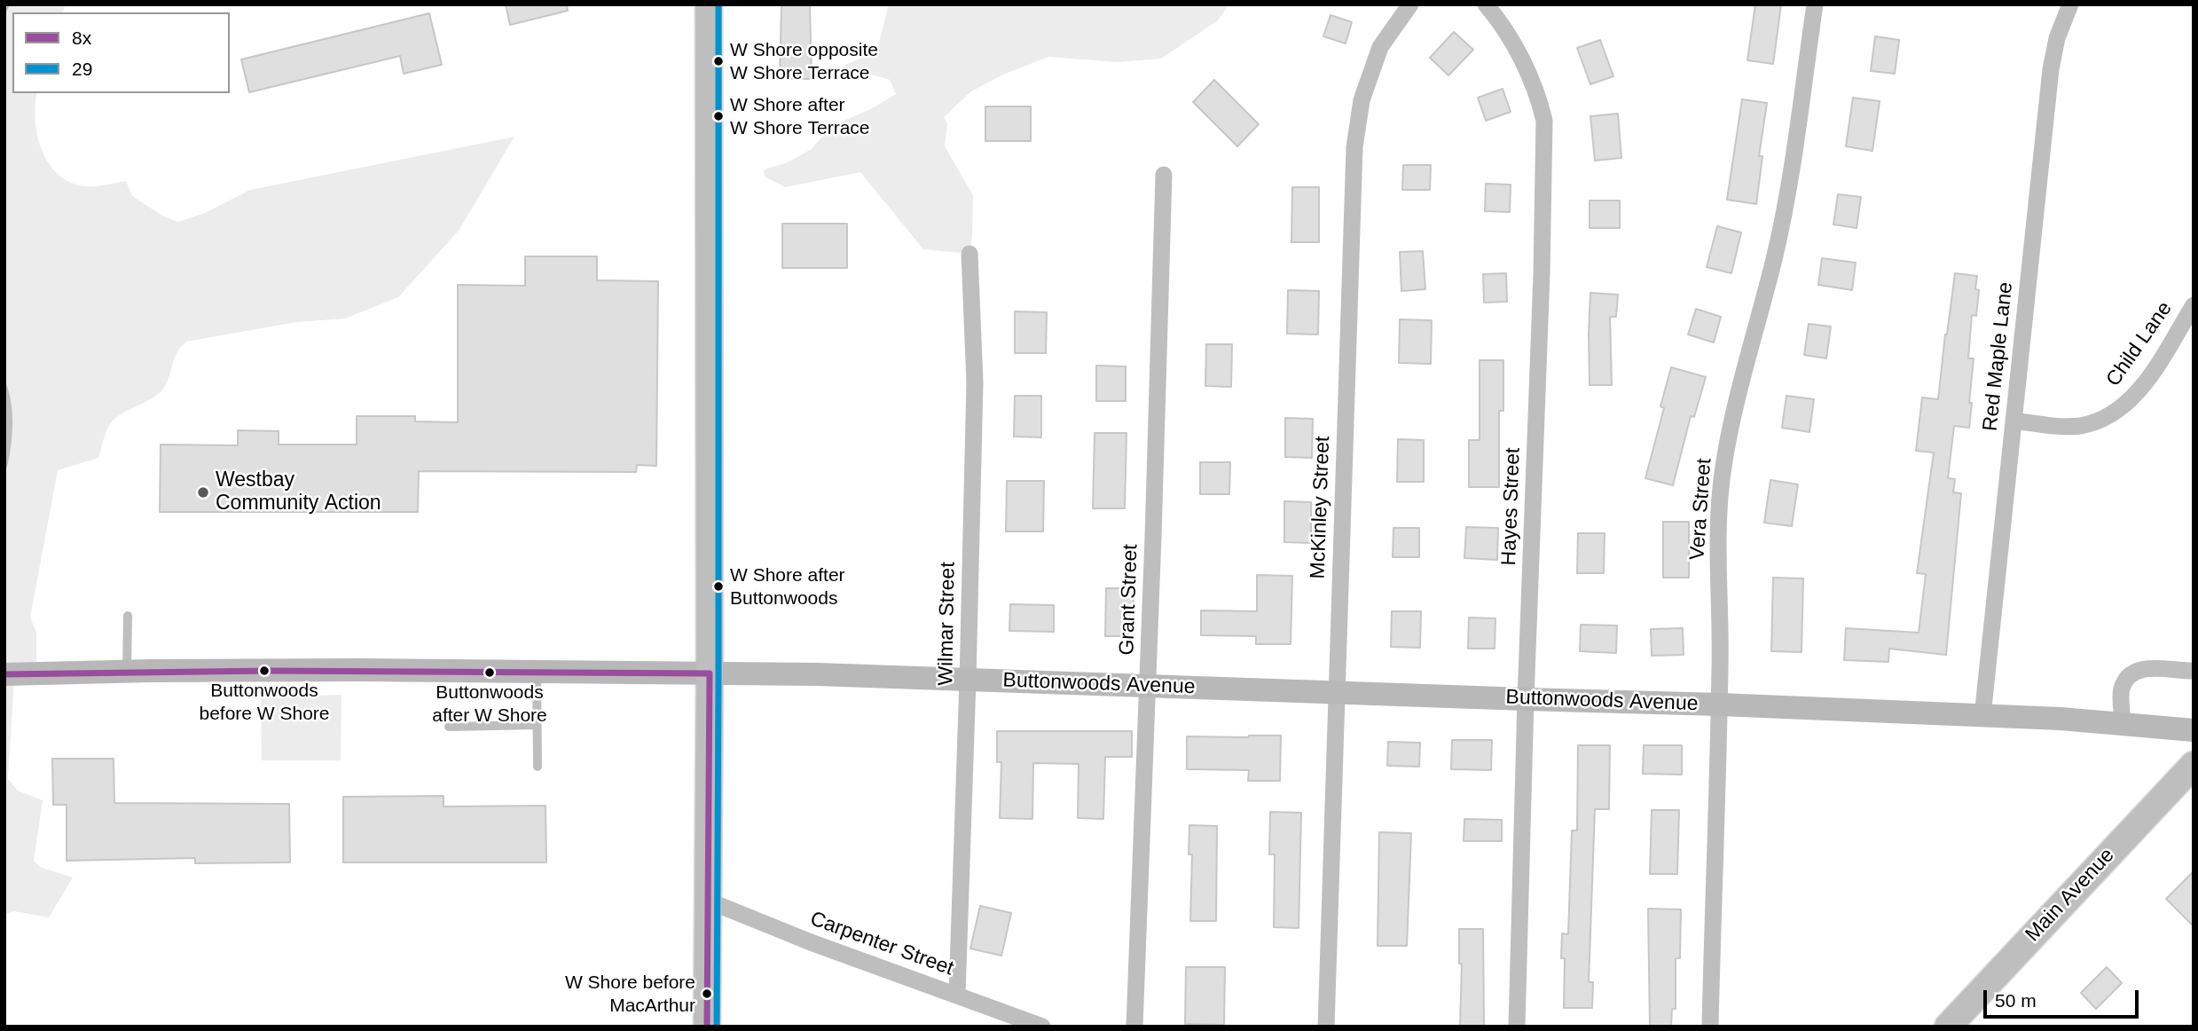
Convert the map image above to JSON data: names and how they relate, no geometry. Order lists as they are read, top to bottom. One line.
{"streets":{"main road":["Main Avenue"],"street":["Child Lane","Red Maple Lane","Hayes Street","McKinley Street","Vera Street","Grant Street","Wilmar Street","Buttonwoods Avenue","Carpenter Street"]},"crossings":[["Child Lane","Red Maple Lane"],["Red Maple Lane","Buttonwoods Avenue"],["Hayes Street","Buttonwoods Avenue"],["McKinley Street","Buttonwoods Avenue"],["Vera Street","Buttonwoods Avenue"],["Grant Street","Buttonwoods Avenue"],["Wilmar Street","Buttonwoods Avenue"],["Wilmar Street","Carpenter Street"]],"places":["W Shore opposite W Shore Terrace","W Shore after W Shore Terrace","Westbay Community Action","W Shore after Buttonwoods","Buttonwoods before W Shore","Buttonwoods after W Shore","W Shore before MacArthur"],"lines":["transit line 29","transit line 8x"],"legend":["8x","29"],"scale_bar":"50 m"}
